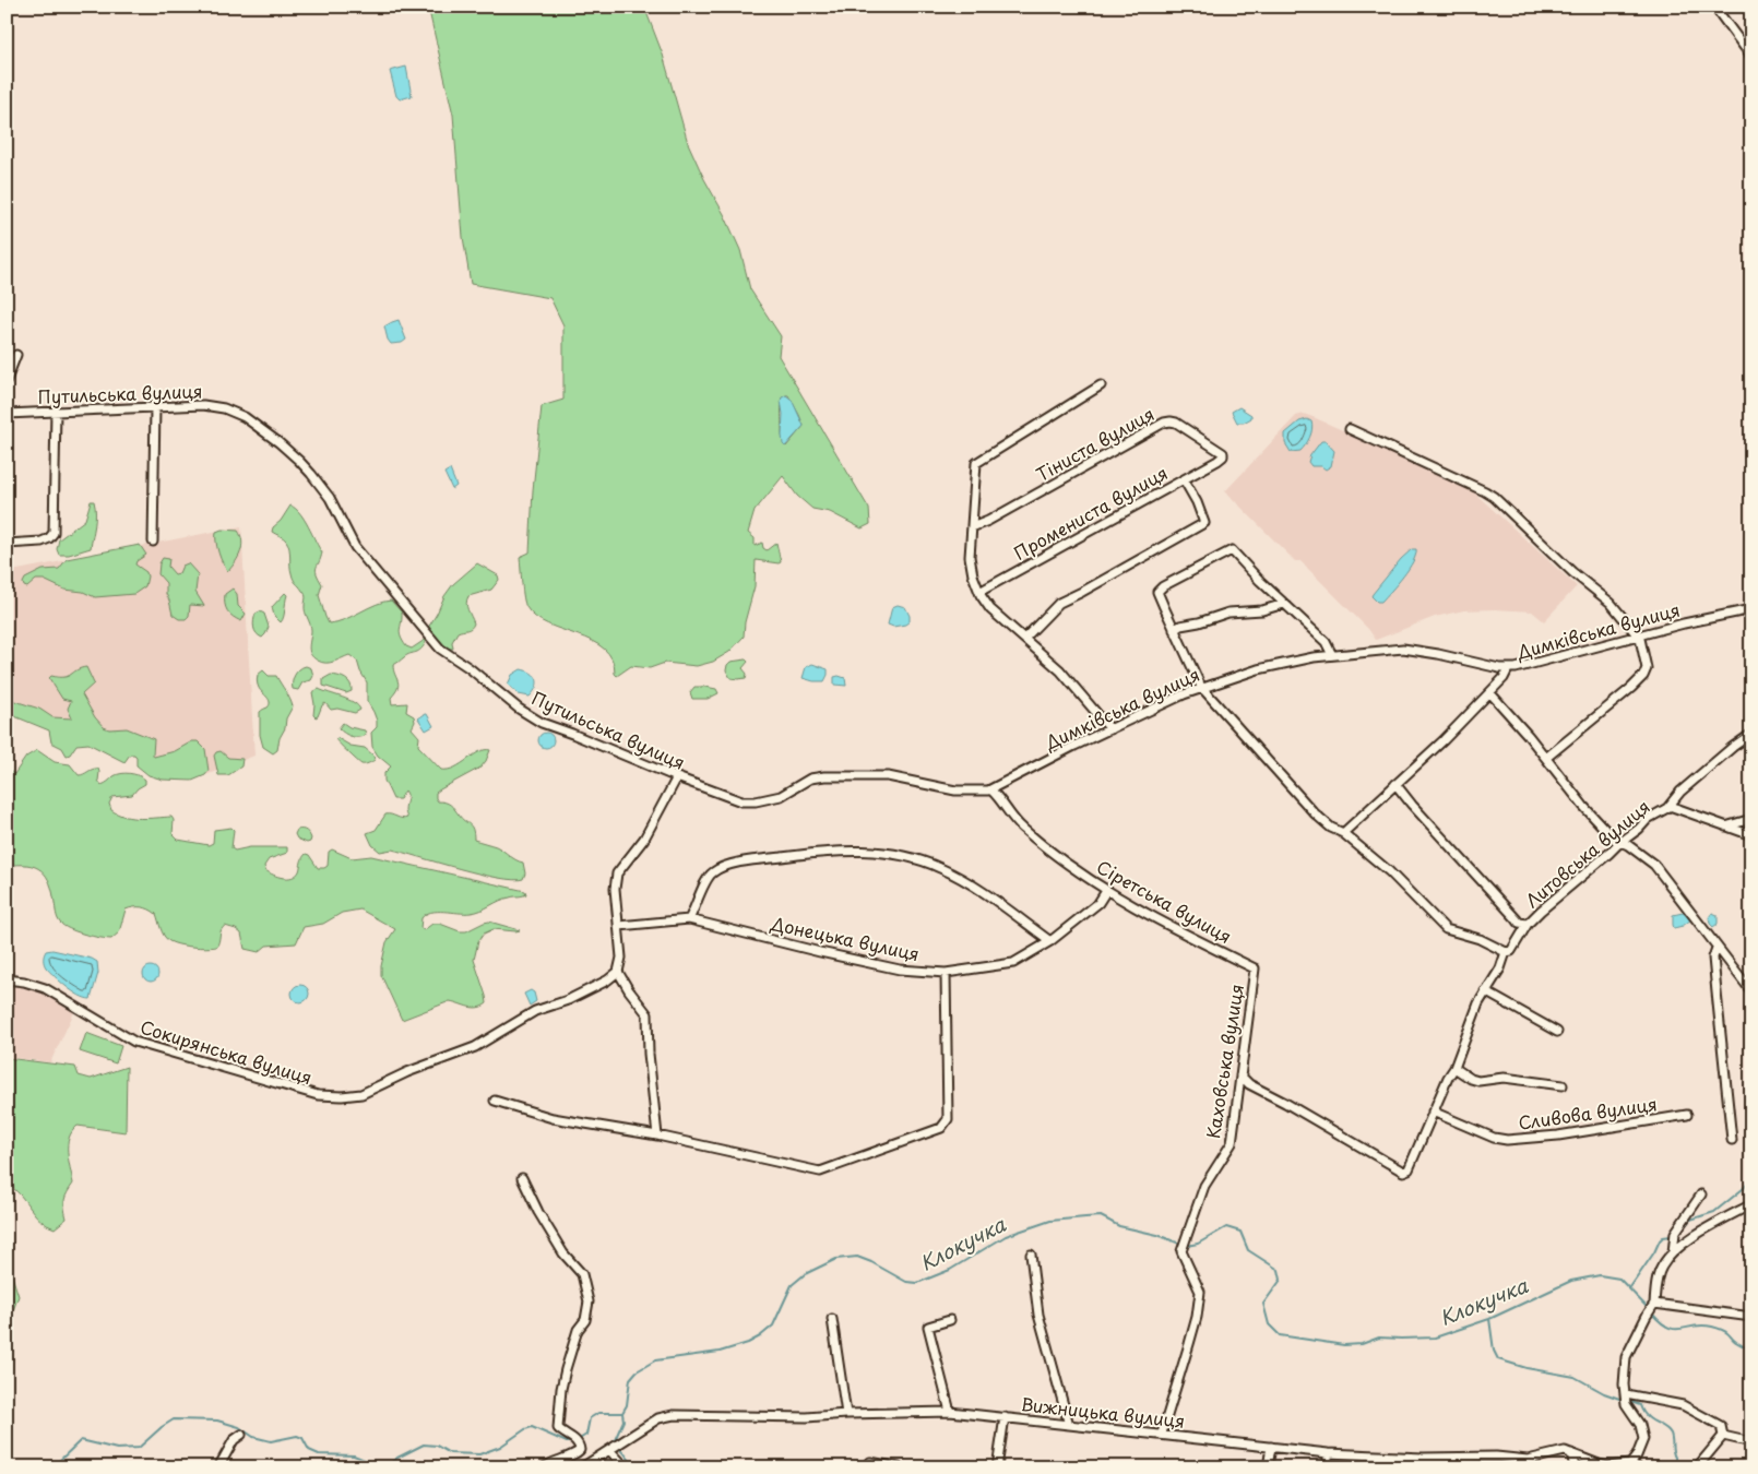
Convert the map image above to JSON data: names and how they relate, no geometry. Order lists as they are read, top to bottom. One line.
{"streets":{"street":["Путильська вулиця","Тіниста вулиця","Промениста вулиця","Димківська вулиця","Литовська вулиця","Сіретська вулиця","Донецька вулиця","Сокирянська вулиця","Каховська вулиця","Сливова вулиця","Вижницька вулиця"]},"crossings":[["Путильська вулиця","Димківська вулиця"],["Путильська вулиця","Сіретська вулиця"],["Тіниста вулиця","Промениста вулиця"],["Димківська вулиця","Сіретська вулиця"],["Литовська вулиця","Каховська вулиця"],["Литовська вулиця","Сливова вулиця"],["Сіретська вулиця","Донецька вулиця"],["Сіретська вулиця","Каховська вулиця"],["Каховська вулиця","Вижницька вулиця"]],"water":["Клокучка"]}
